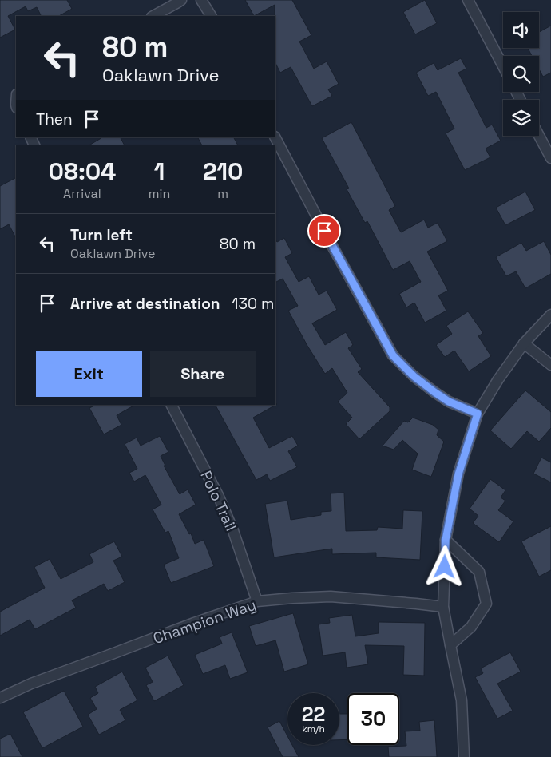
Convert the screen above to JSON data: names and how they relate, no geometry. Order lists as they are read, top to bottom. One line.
{"streets":{"street":["Polo Trail","Champion Way"]},"crossings":[["Polo Trail","Champion Way"]],"page":{"turn":["80 m","Oaklawn Drive"],"then":"Then","eta":["08:04","Arrival","1","min","210","m"],"list":[{"name":"Turn left","note":"Oaklawn Drive","value":"80 m"},{"name":"Arrive at destination","value":"130 m"}],"buttons":["Exit","Share"],"speed":"22 km/h","limit":"30"}}
